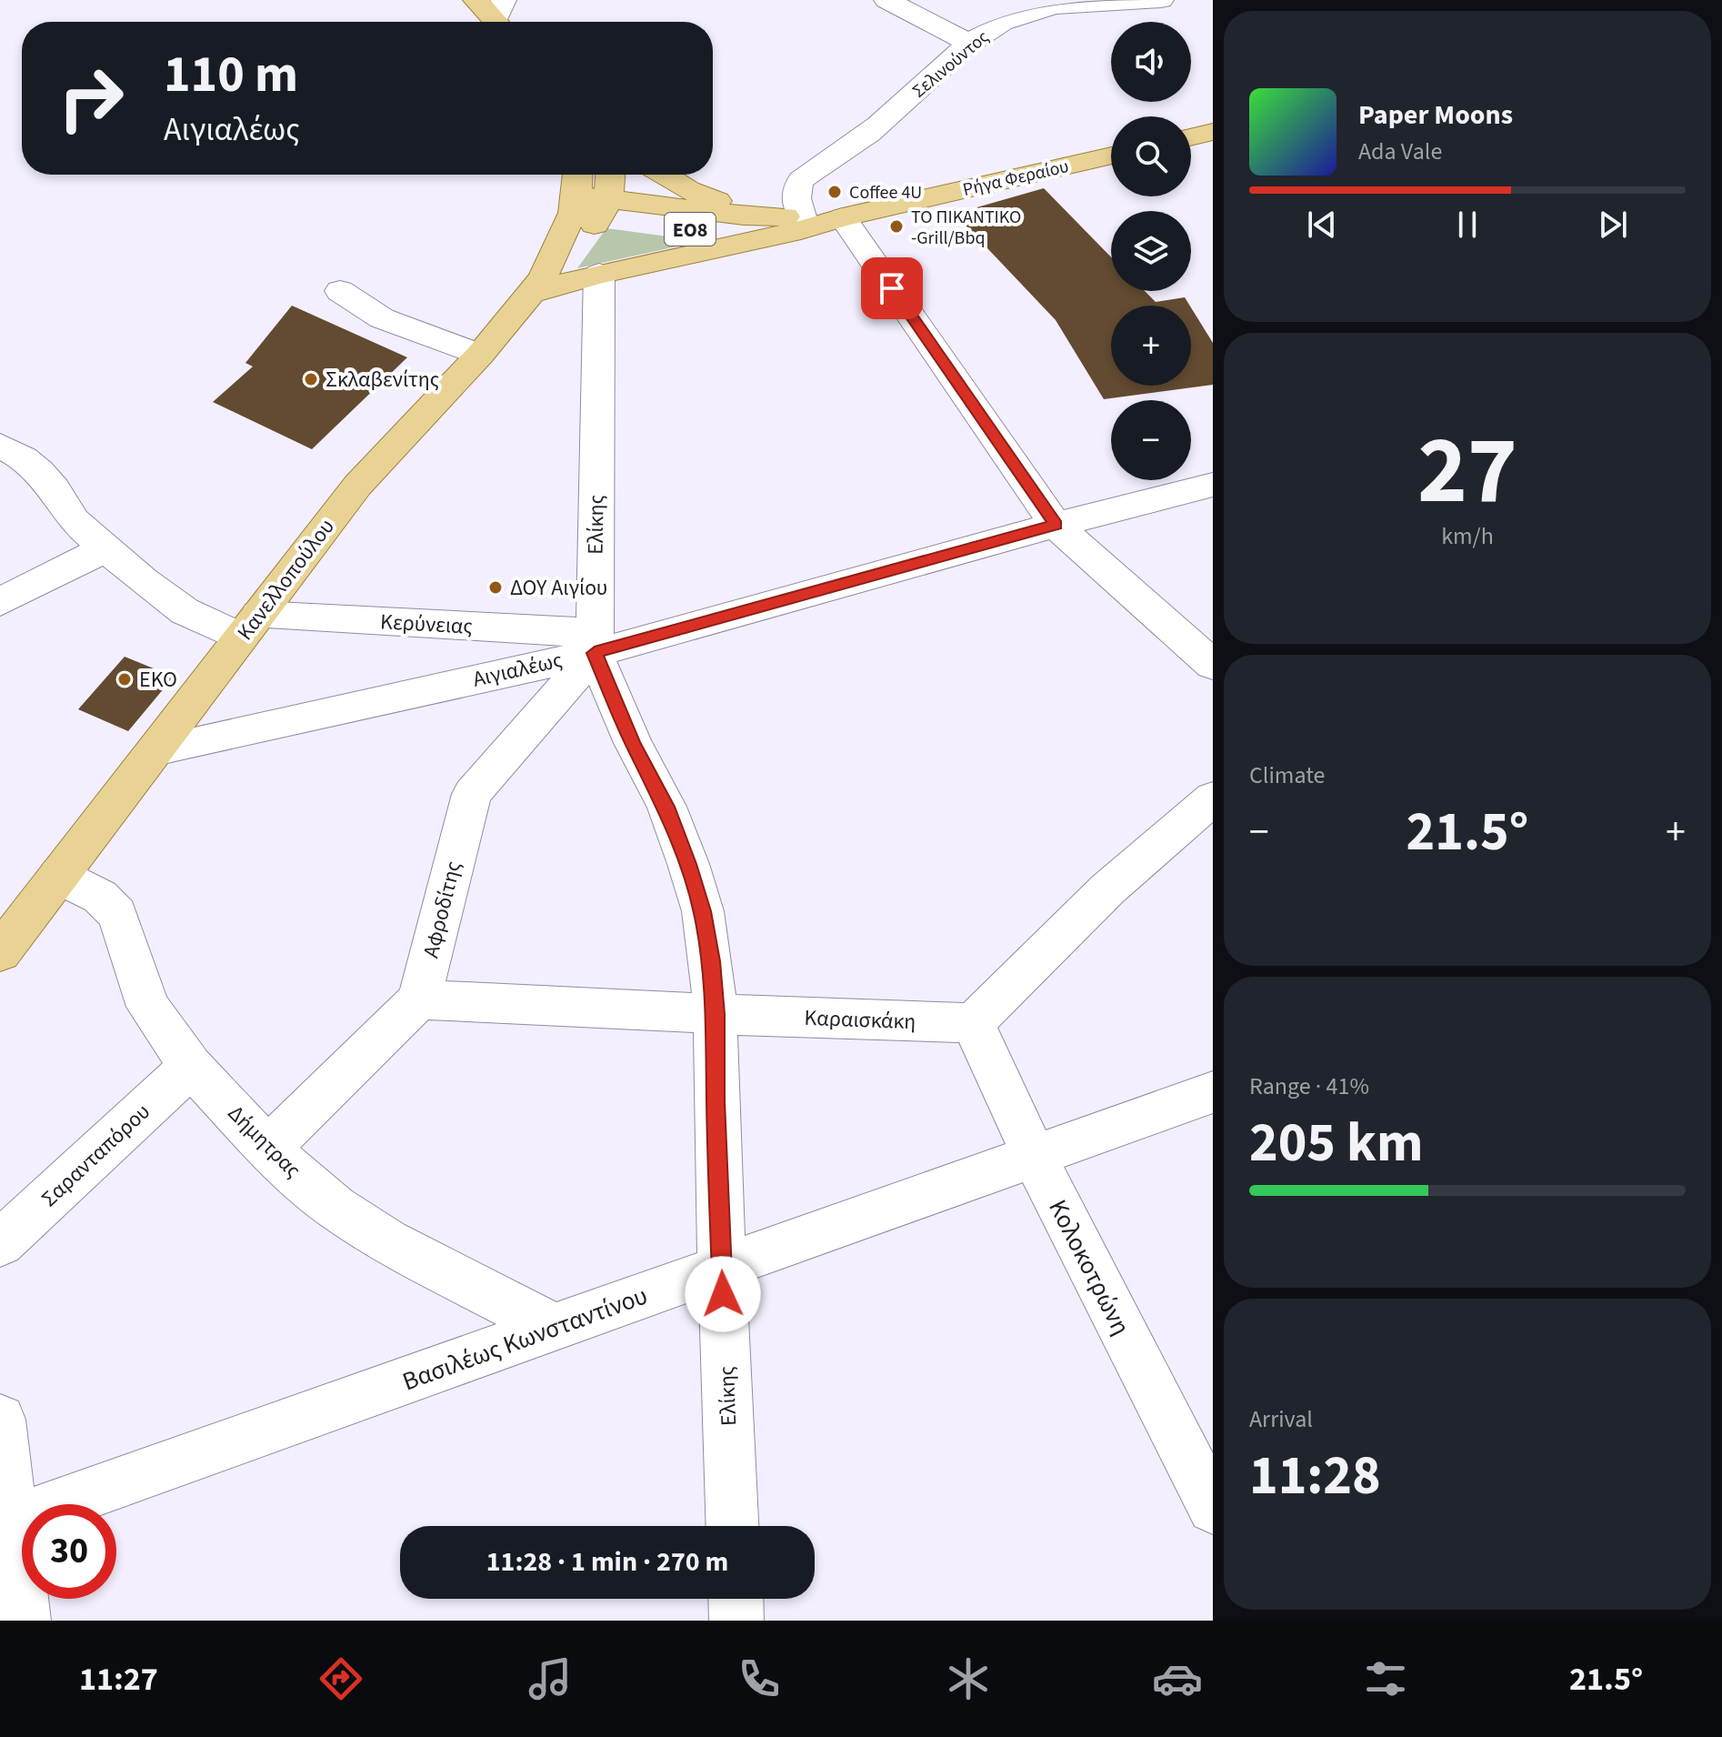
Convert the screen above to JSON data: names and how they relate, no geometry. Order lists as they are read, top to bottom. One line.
{"streets":{"main road":["Ρήγα Φεραίου","ΕΟ8","Κανελλοπούλου"],"street":["Σελινούντος","Ελίκης","Κερύνειας","Αιγιαλέως","Αφροδίτης","Καραισκάκη","Δήμητρας","Σαρανταπόρου","Κολοκοτρώνη","Βασιλέως Κωνσταντίνου"]},"crossings":[["Σελινούντος","Ρήγα Φεραίου"],["Σελινούντος","ΕΟ8"],["Ρήγα Φεραίου","ΕΟ8"],["ΕΟ8","Κανελλοπούλου"],["Ελίκης","Κερύνειας"],["Ελίκης","Αιγιαλέως"],["Ελίκης","Αφροδίτης"],["Ελίκης","Καραισκάκη"],["Ελίκης","Βασιλέως Κωνσταντίνου"],["Κανελλοπούλου","Κερύνειας"],["Κανελλοπούλου","Αιγιαλέως"],["Κανελλοπούλου","Δήμητρας"],["Κερύνειας","Αιγιαλέως"],["Κερύνειας","Αφροδίτης"],["Αιγιαλέως","Αφροδίτης"],["Αφροδίτης","Καραισκάκη"],["Καραισκάκη","Κολοκοτρώνη"],["Δήμητρας","Σαρανταπόρου"],["Δήμητρας","Βασιλέως Κωνσταντίνου"],["Κολοκοτρώνη","Βασιλέως Κωνσταντίνου"]],"places":["Coffee 4U","ΤΟ ΠΙΚΑΝΤΙΚΟ -Grill/Bbq","Σκλαβενίτης","ΔΟΥ Αιγίου","EKO"],"page":{"map_buttons":["+","−"],"turn":["110 m","Αιγιαλέως"],"song":["Paper Moons","Ada Vale"],"tile":[["27","km/h"],"Climate",["Range · 41%","205 km"],["Arrival","11:28"]],"heat":["−","21.5°","+"],"limit":"30","trip":"11:28 · 1 min · 270 m","tabs":["11:27","21.5°"]}}
